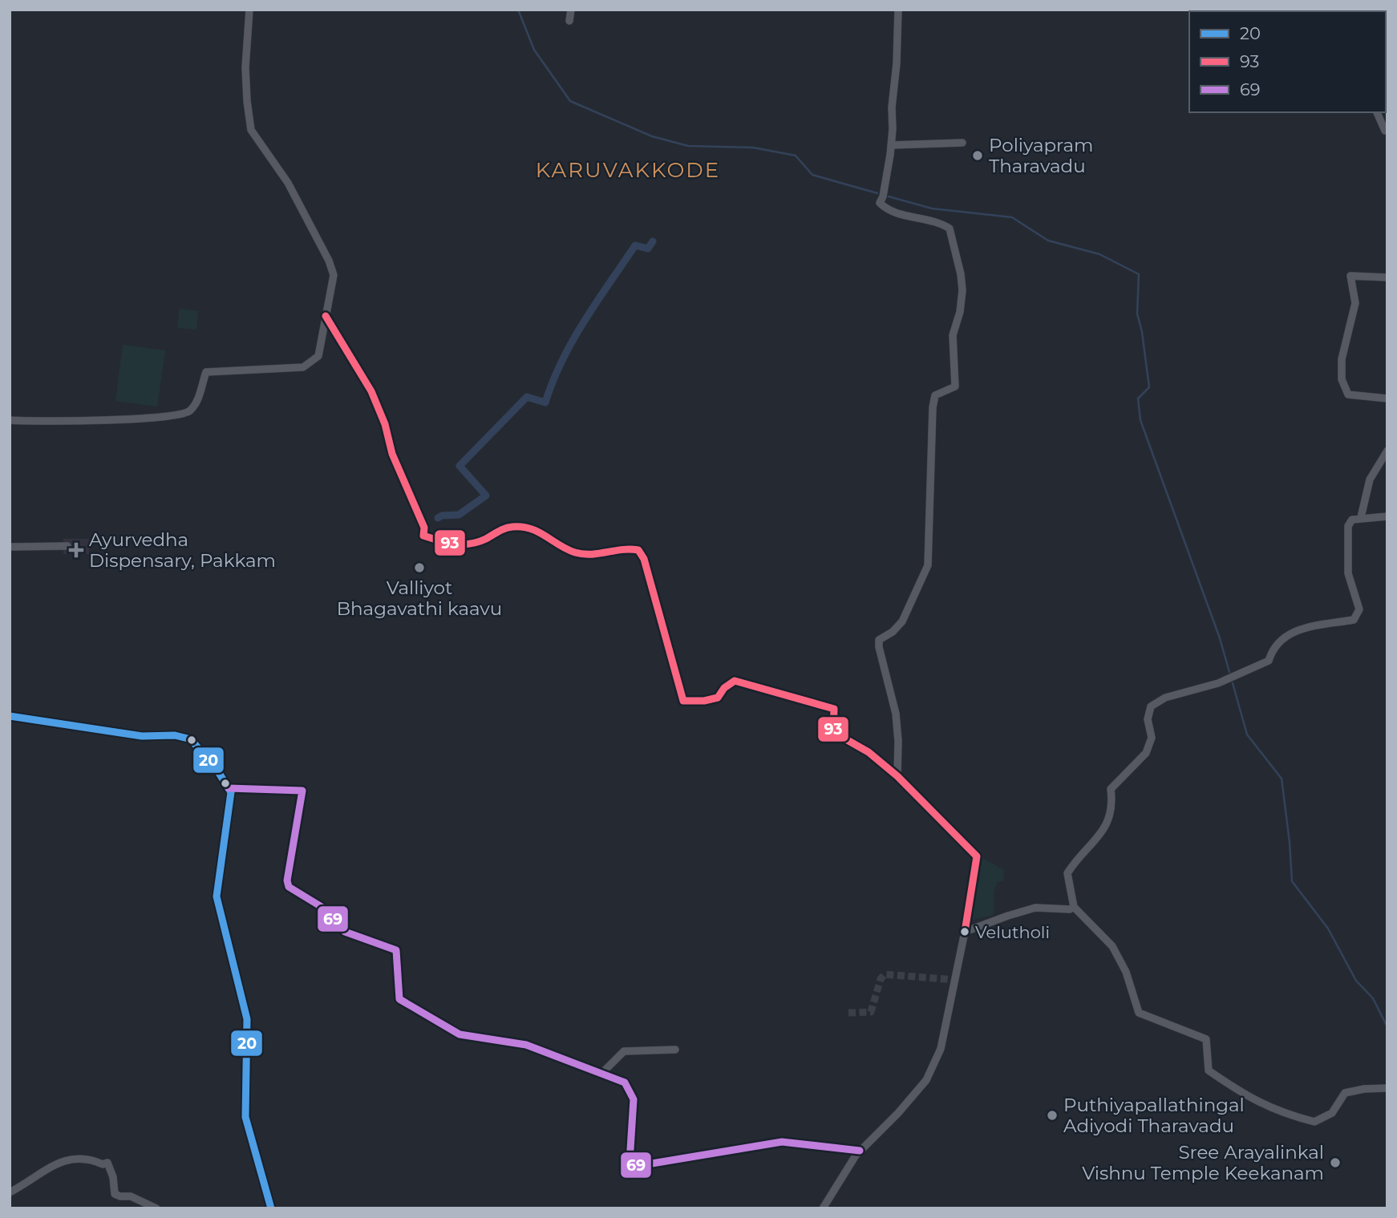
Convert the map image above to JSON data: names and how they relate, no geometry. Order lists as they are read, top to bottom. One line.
{"districts":["KARUVAKKODE"],"places":{"other":["Poliyapram Tharavadu","Valliyot Bhagavathi kaavu","Velutholi","Puthiyapallathingal Adiyodi Tharavadu","Sree Arayalinkal Vishnu Temple Keekanam"],"health":["Ayurvedha Dispensary, Pakkam"]},"lines":["transit line 93","transit line 20","transit line 69"],"legend":["20","93","69"]}
